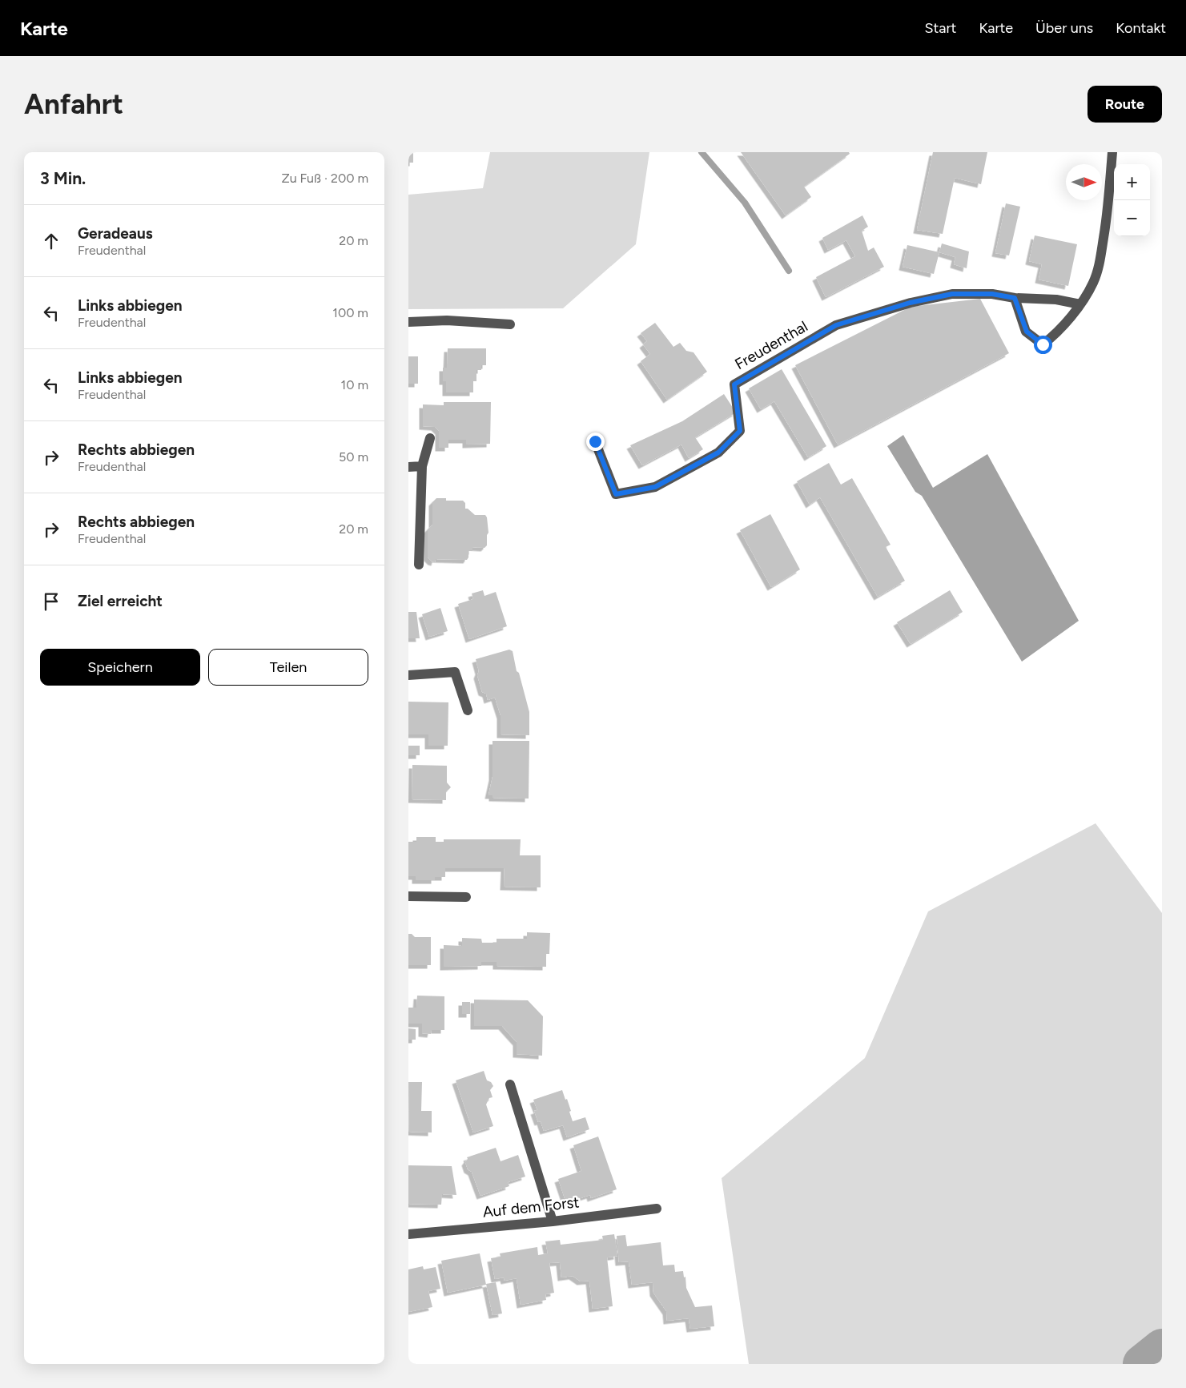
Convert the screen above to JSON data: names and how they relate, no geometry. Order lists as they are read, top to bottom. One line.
{"streets":{"street":["Freudenthal","Auf dem Forst"]},"north":"right","page":{"header":"Karte","nav":["Start","Karte","Über uns","Kontakt"],"buttons":["Route",["Speichern","Teilen"]],"title":"Anfahrt","heading":["3 Min.","Zu Fuß · 200 m"],"map_buttons":["+","−"],"list":[["Geradeaus","Freudenthal","20 m"],["Links abbiegen","Freudenthal","100 m"],["Links abbiegen","Freudenthal","10 m"],["Rechts abbiegen","Freudenthal","50 m"],["Rechts abbiegen","Freudenthal","20 m"],"Ziel erreicht"]}}
